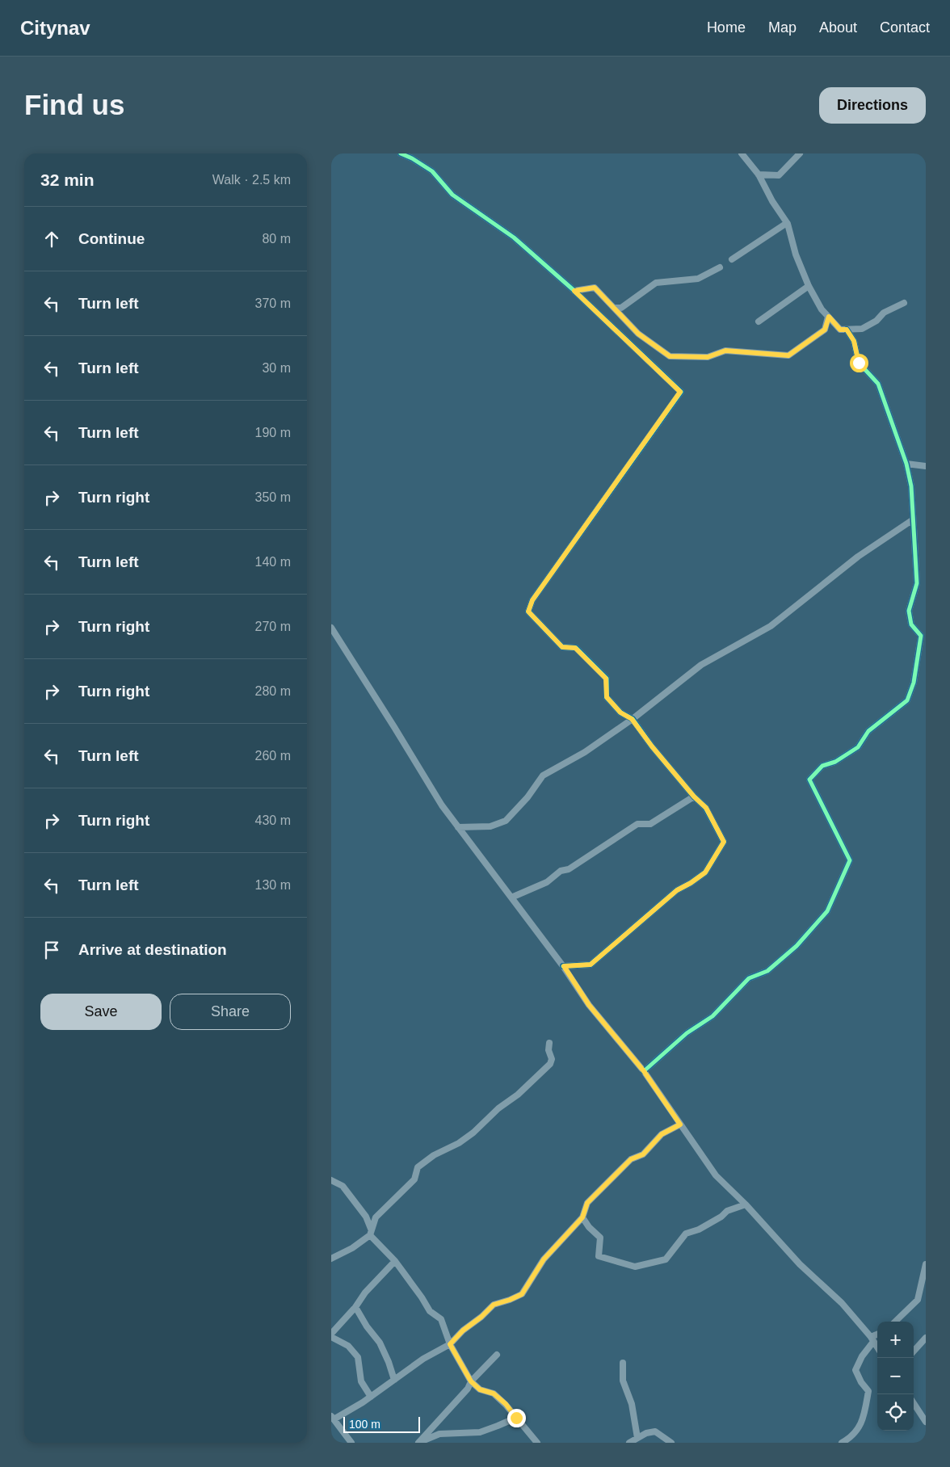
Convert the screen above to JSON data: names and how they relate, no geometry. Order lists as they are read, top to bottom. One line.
{"scale_bar":"100 m","page":{"header":"Citynav","nav":["Home","Map","About","Contact"],"buttons":["Directions",["Save","Share"]],"title":"Find us","heading":["32 min","Walk · 2.5 km"],"list":[["Continue","80 m"],["Turn left","370 m"],["Turn left","30 m"],["Turn left","190 m"],["Turn right","350 m"],["Turn left","140 m"],["Turn right","270 m"],["Turn right","280 m"],["Turn left","260 m"],["Turn right","430 m"],["Turn left","130 m"],"Arrive at destination"],"map_buttons":["+","−"],"scale":"100 m"}}
